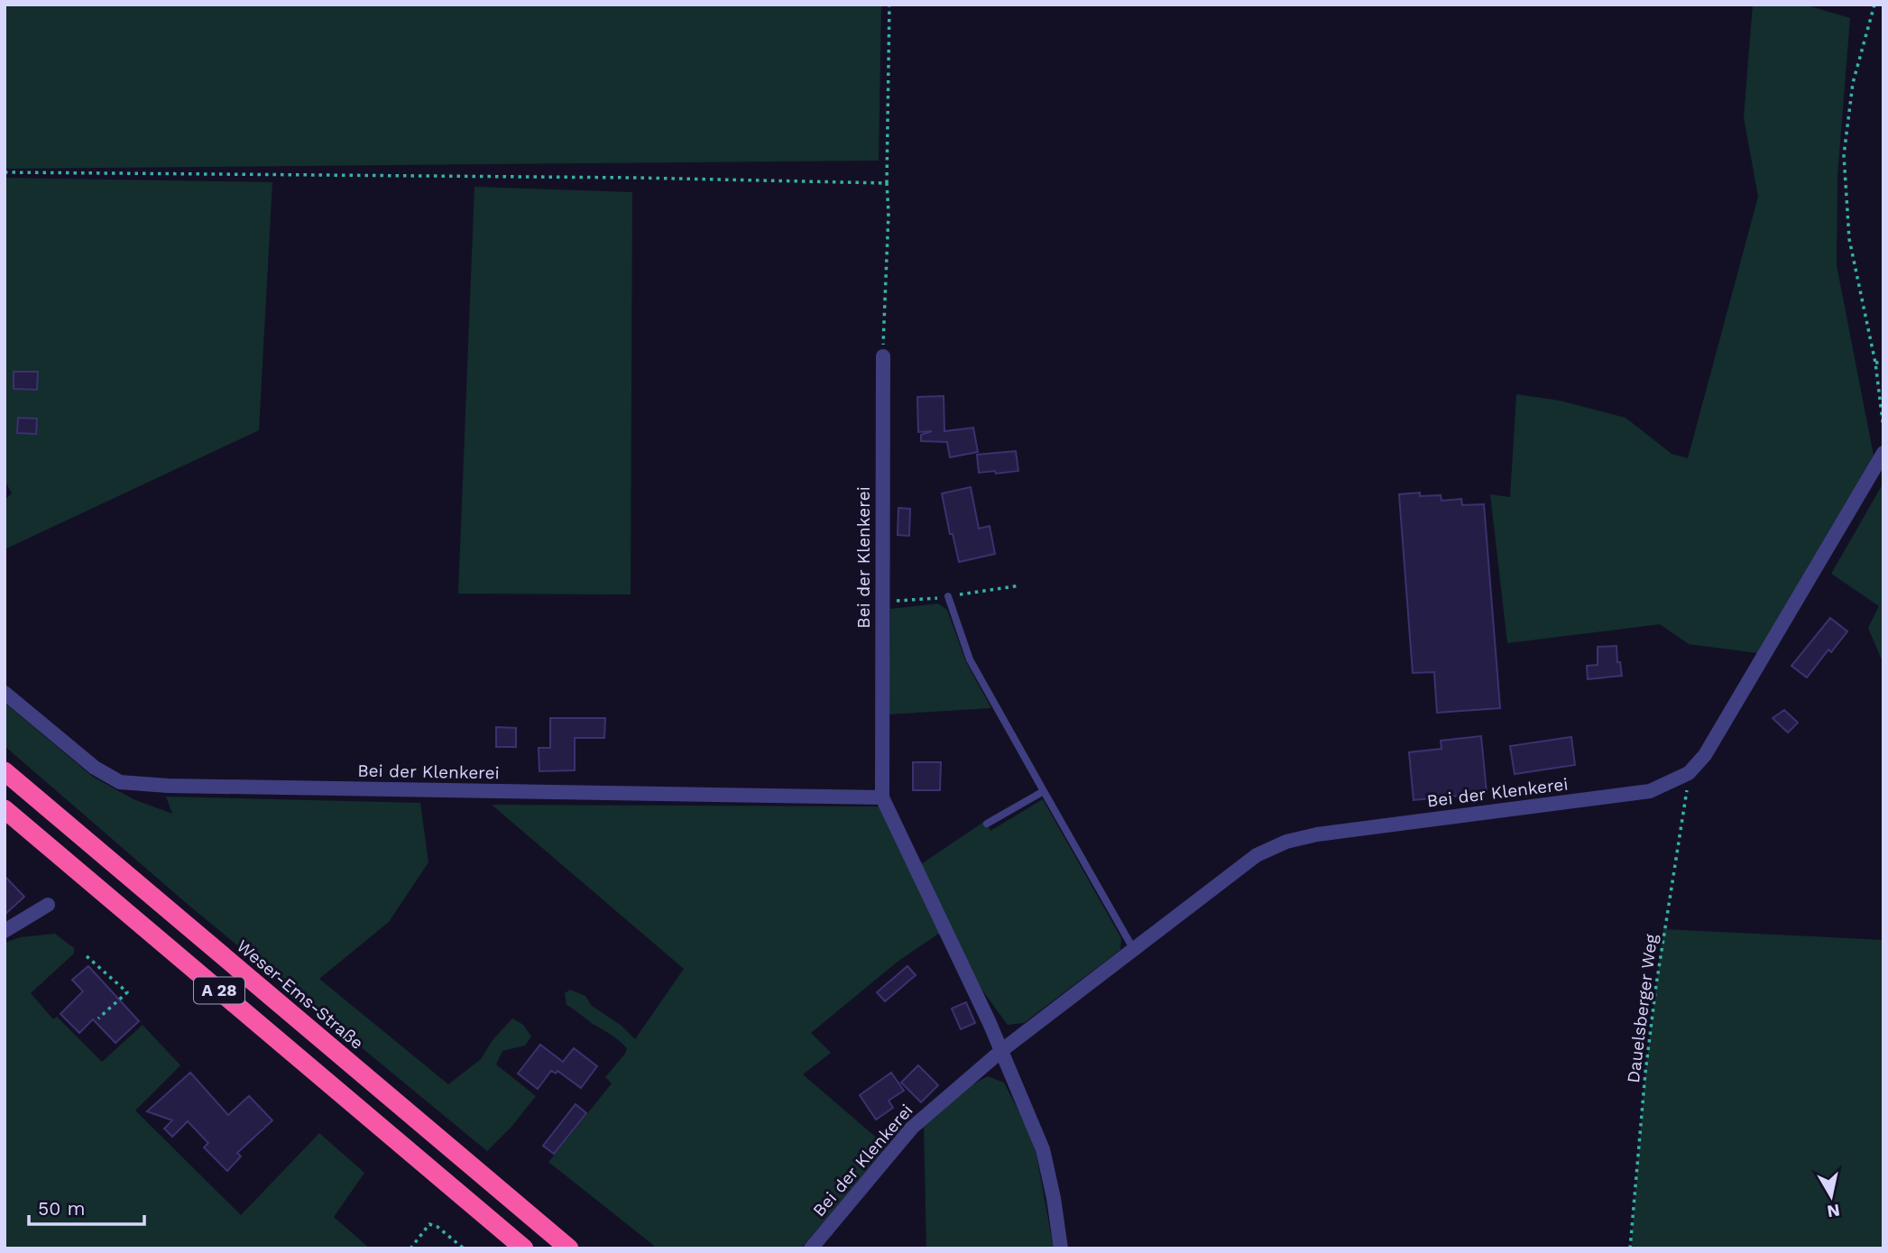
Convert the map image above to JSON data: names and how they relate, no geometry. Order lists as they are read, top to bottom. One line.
{"streets":{"highway":["A 28","Weser-Ems-Straße"],"street":["Bei der Klenkerei"],"path":["Dauelsberger Weg"]},"crossings":[["Bei der Klenkerei","Dauelsberger Weg"]],"scale_bar":"50 m","north":"bottom"}
